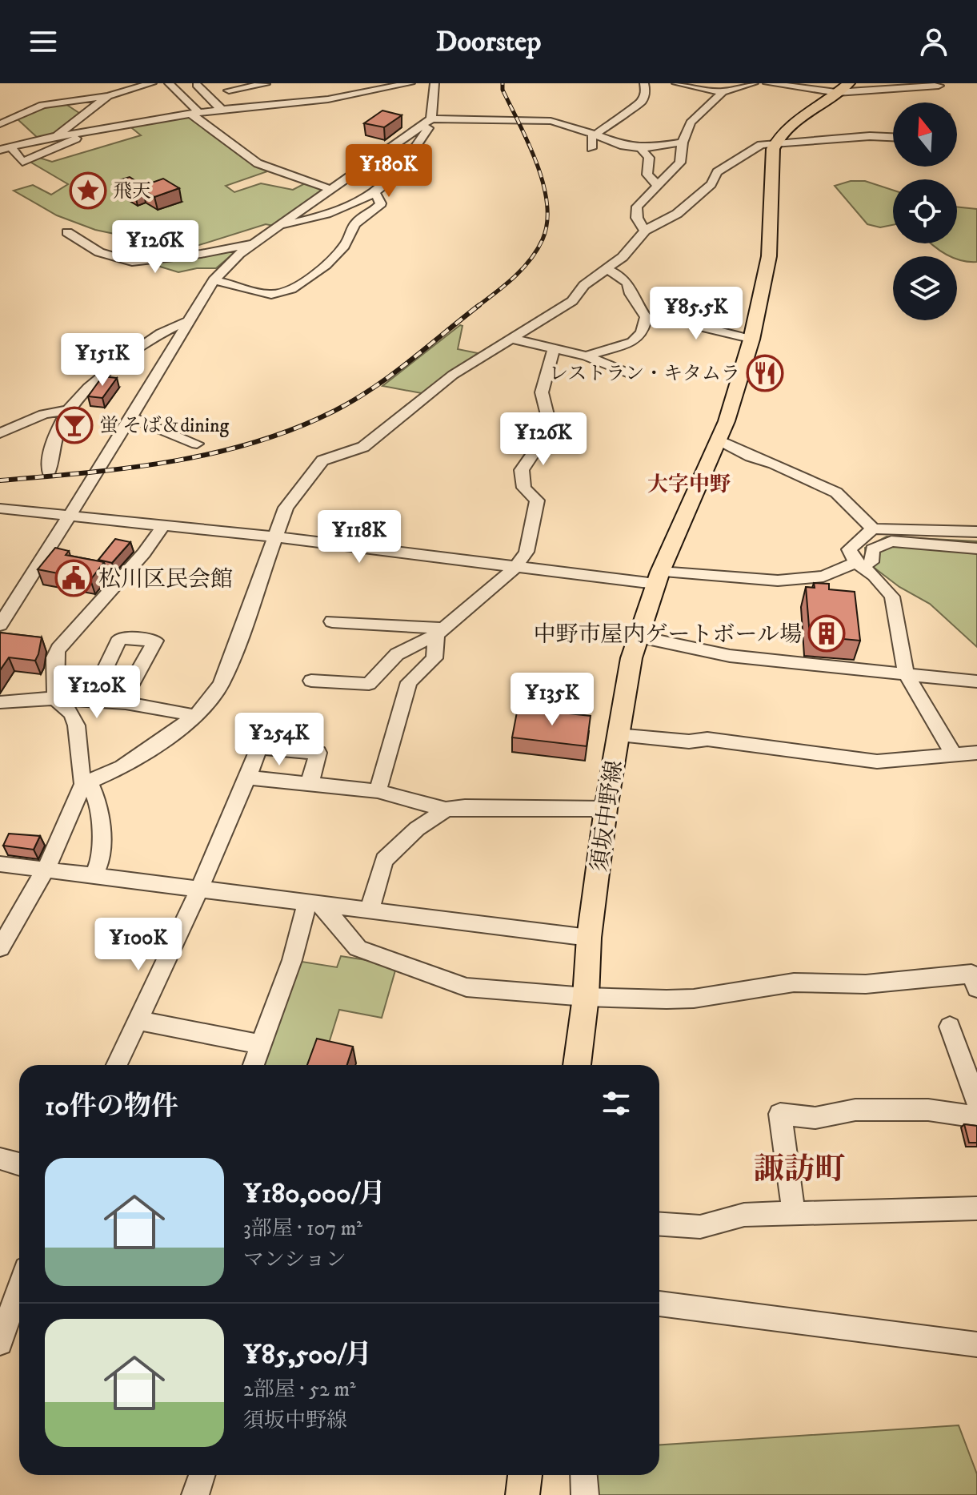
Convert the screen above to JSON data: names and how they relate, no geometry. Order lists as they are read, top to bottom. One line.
{"streets":{"main road":["須坂中野線"]},"districts":["大字中野","諏訪町"],"places":{"place":["飛天"],"restaurant":["レストラン・キタムラ"],"bar":["蛍 そば＆dining"],"public building":["松川区民会館"],"building":["中野市屋内ゲートボール場"]},"north":"top","page":{"header":"Doorstep","price":["¥180K","¥126K","¥85.5K","¥151K","¥126K","¥118K","¥120K","¥135K","¥254K","¥100K"],"heading":"10件の物件","list":[{"name":"¥180,000/月","note":"3部屋 · 107 m² · マンション"},{"name":"¥85,500/月","note":"2部屋 · 52 m² · 須坂中野線"}]}}
